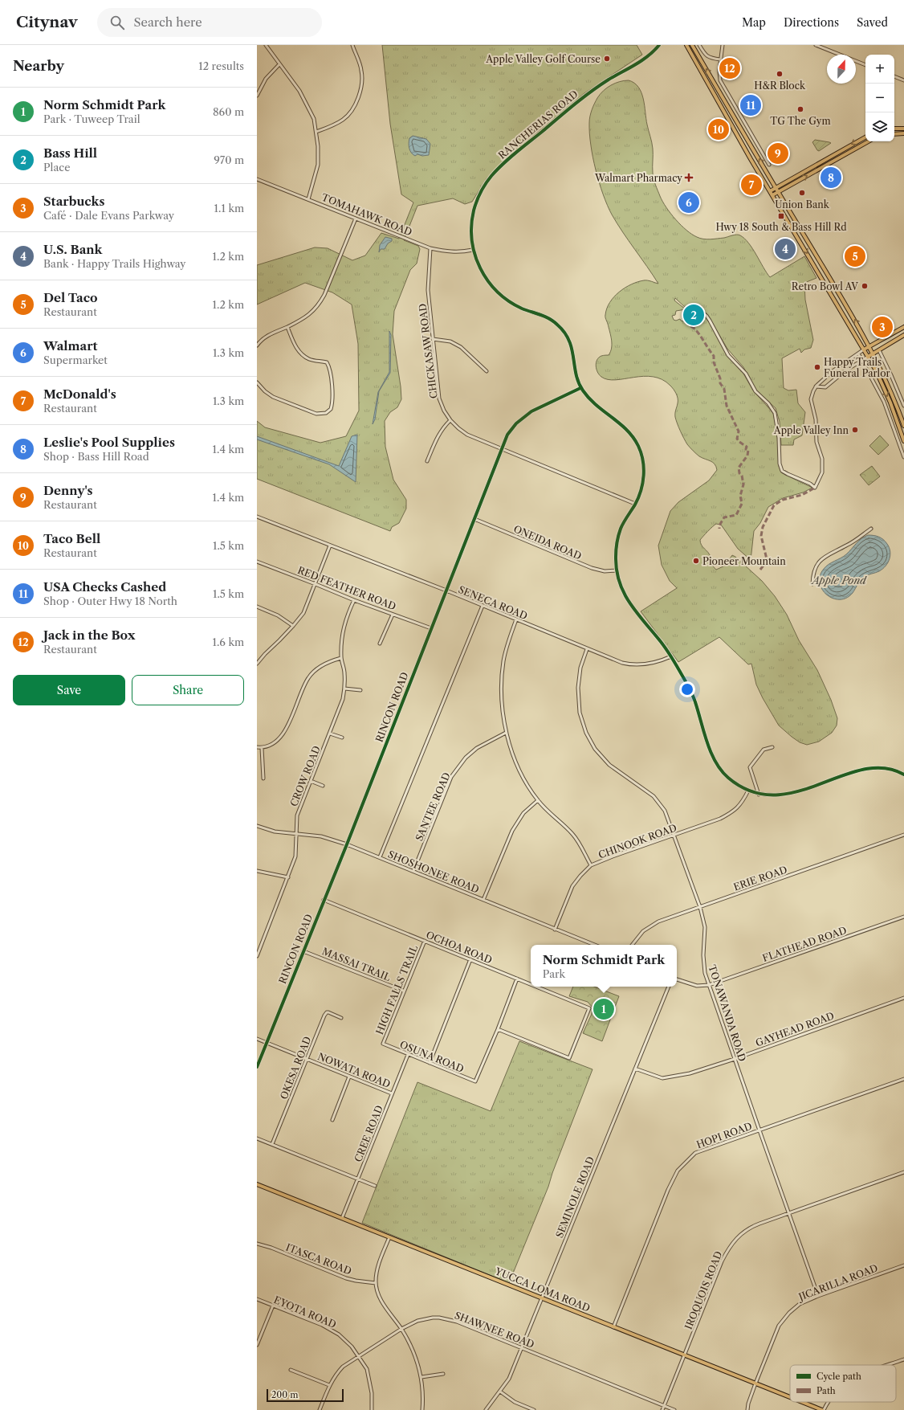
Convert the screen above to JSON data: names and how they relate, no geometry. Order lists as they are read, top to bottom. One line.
{"streets":{"main road":["YUCCA LOMA ROAD"],"street":["RANCHERIAS ROAD","TOMAHAWK ROAD","CHICKASAW ROAD","ONEIDA ROAD","RED FEATHER ROAD","SENECA ROAD","RINCON ROAD","CROW ROAD","SANTEE ROAD","CHINOOK ROAD","SHOSHONEE ROAD","ERIE ROAD","FLATHEAD ROAD","OCHOA ROAD","MASSAI TRAIL","HIGH FALLS TRAIL","TONAWANDA ROAD","GAYHEAD ROAD","OSUNA ROAD","OKESA ROAD","NOWATA ROAD","CREE ROAD","HOPI ROAD","SEMINOLE ROAD","ITASCA ROAD","JICARILLA ROAD","IROQUOIS ROAD","EYOTA ROAD","SHAWNEE ROAD"]},"crossings":[["RANCHERIAS ROAD","TOMAHAWK ROAD"],["RANCHERIAS ROAD","CHICKASAW ROAD"],["RANCHERIAS ROAD","ONEIDA ROAD"],["RANCHERIAS ROAD","SENECA ROAD"],["RANCHERIAS ROAD","RINCON ROAD"],["RANCHERIAS ROAD","CHINOOK ROAD"],["TOMAHAWK ROAD","CHICKASAW ROAD"],["CHICKASAW ROAD","RINCON ROAD"],["ONEIDA ROAD","RINCON ROAD"],["RED FEATHER ROAD","RINCON ROAD"],["RED FEATHER ROAD","CROW ROAD"],["SENECA ROAD","RINCON ROAD"],["SENECA ROAD","TONAWANDA ROAD"],["RINCON ROAD","SHOSHONEE ROAD"],["RINCON ROAD","OCHOA ROAD"],["RINCON ROAD","MASSAI TRAIL"],["RINCON ROAD","NOWATA ROAD"],["CROW ROAD","SHOSHONEE ROAD"],["SANTEE ROAD","SHOSHONEE ROAD"],["CHINOOK ROAD","SHOSHONEE ROAD"],["CHINOOK ROAD","TONAWANDA ROAD"],["ERIE ROAD","TONAWANDA ROAD"],["FLATHEAD ROAD","TONAWANDA ROAD"],["OCHOA ROAD","HIGH FALLS TRAIL"],["OCHOA ROAD","OSUNA ROAD"],["MASSAI TRAIL","HIGH FALLS TRAIL"],["HIGH FALLS TRAIL","OSUNA ROAD"],["TONAWANDA ROAD","GAYHEAD ROAD"],["TONAWANDA ROAD","HOPI ROAD"],["TONAWANDA ROAD","JICARILLA ROAD"],["TONAWANDA ROAD","IROQUOIS ROAD"],["GAYHEAD ROAD","SEMINOLE ROAD"],["OSUNA ROAD","CREE ROAD"],["OKESA ROAD","NOWATA ROAD"],["NOWATA ROAD","CREE ROAD"],["CREE ROAD","YUCCA LOMA ROAD"],["HOPI ROAD","YUCCA LOMA ROAD"],["SEMINOLE ROAD","YUCCA LOMA ROAD"],["SEMINOLE ROAD","SHAWNEE ROAD"],["JICARILLA ROAD","YUCCA LOMA ROAD"],["YUCCA LOMA ROAD","IROQUOIS ROAD"],["IROQUOIS ROAD","SHAWNEE ROAD"],["EYOTA ROAD","SHAWNEE ROAD"]],"water":["Apple Pond"],"places":{"other":["Apple Valley Golf Course","H&R Block","TG The Gym","Union Bank","Retro Bowl AV","Happy Trails Funeral Parlor","Apple Valley Inn","Pioneer Mountain"],"health":["Walmart Pharmacy"],"transit":["Hwy 18 South & Bass Hill Rd"]},"legend":["Cycle path","Path"],"scale_bar":"200 m","north":"top","page":{"header":"Citynav","search":"Search here","nav":["Map","Directions","Saved"],"heading":["Nearby","12 results"],"map_buttons":["+","−"],"pins":["12","11","10","9","8","7","6","4","5","2","3","1"],"list":[{"mark":"1","name":"Norm Schmidt Park","note":"Park · Tuweep Trail","value":"860 m"},{"mark":"2","name":"Bass Hill","note":"Place","value":"970 m"},{"mark":"3","name":"Starbucks","note":"Café · Dale Evans Parkway","value":"1.1 km"},{"mark":"4","name":"U.S. Bank","note":"Bank · Happy Trails Highway","value":"1.2 km"},{"mark":"5","name":"Del Taco","note":"Restaurant","value":"1.2 km"},{"mark":"6","name":"Walmart","note":"Supermarket","value":"1.3 km"},{"mark":"7","name":"McDonald's","note":"Restaurant","value":"1.3 km"},{"mark":"8","name":"Leslie's Pool Supplies","note":"Shop · Bass Hill Road","value":"1.4 km"},{"mark":"9","name":"Denny's","note":"Restaurant","value":"1.4 km"},{"mark":"10","name":"Taco Bell","note":"Restaurant","value":"1.5 km"},{"mark":"11","name":"USA Checks Cashed","note":"Shop · Outer Hwy 18 North","value":"1.5 km"},{"mark":"12","name":"Jack in the Box","note":"Restaurant","value":"1.6 km"}],"buttons":["Save","Share"],"popup":["Norm Schmidt Park","Park"],"scale":"200 m"}}
